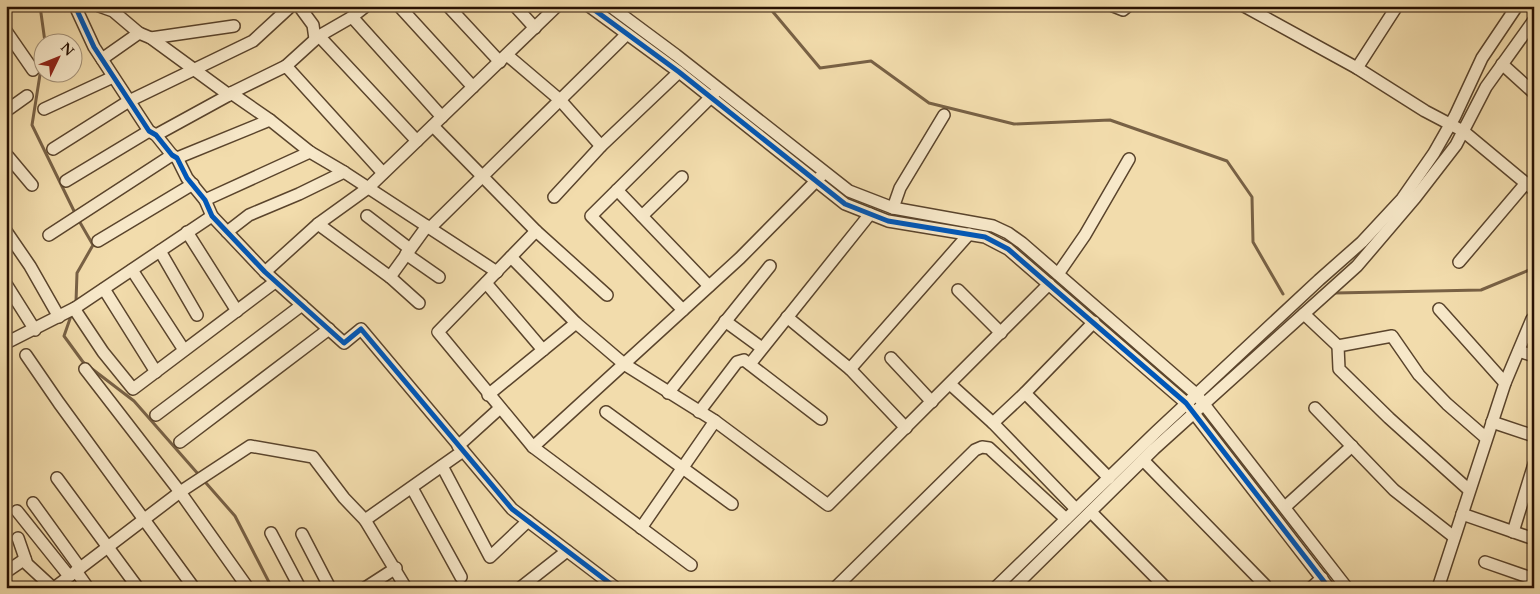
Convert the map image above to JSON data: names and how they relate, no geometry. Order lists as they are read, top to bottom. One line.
{"north":"top right"}
